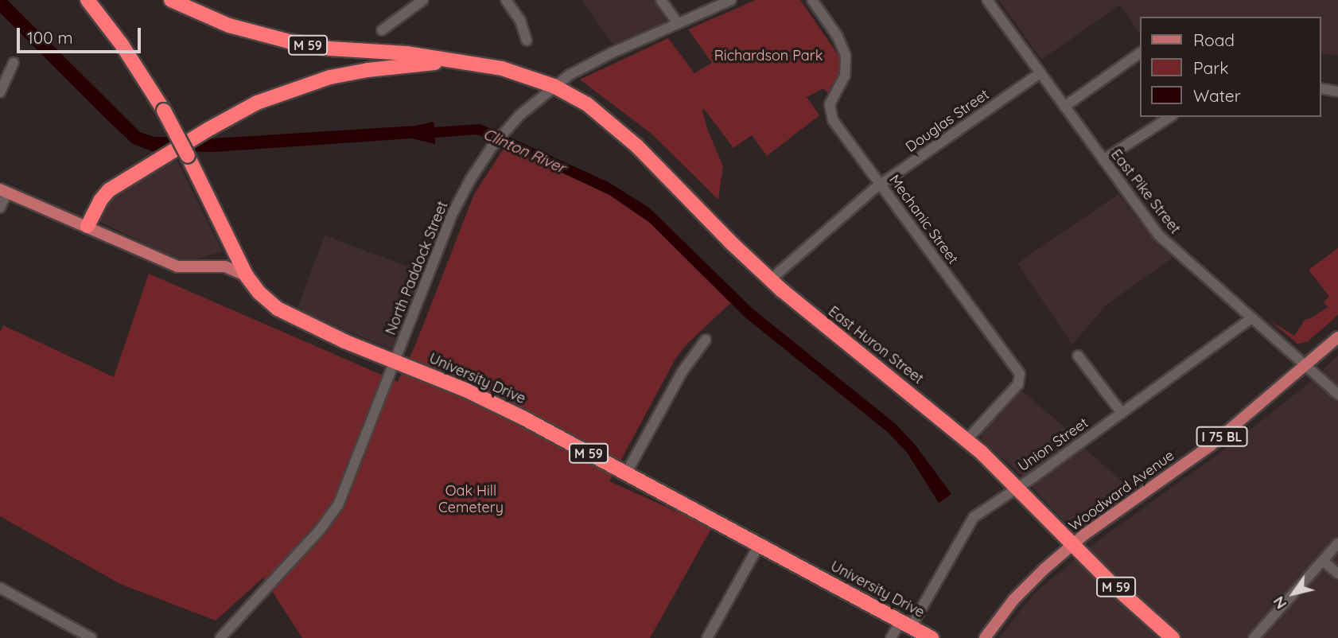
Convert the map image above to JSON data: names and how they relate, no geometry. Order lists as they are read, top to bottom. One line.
{"streets":{"highway":["M 59","East Huron Street","University Drive"],"main road":["I 75 BL","Woodward Avenue"],"street":["Douglas Street","East Pike Street","Mechanic Street","North Paddock Street","Union Street"]},"crossings":[["M 59","North Paddock Street"],["M 59","East Huron Street"],["M 59","University Drive"],["Douglas Street","East Pike Street"],["Douglas Street","Mechanic Street"],["Douglas Street","East Huron Street"],["East Pike Street","Union Street"],["East Pike Street","Woodward Avenue"],["Mechanic Street","East Huron Street"],["North Paddock Street","East Huron Street"],["North Paddock Street","University Drive"],["East Huron Street","Union Street"],["East Huron Street","Woodward Avenue"],["University Drive","Union Street"]],"water":["Clinton River"],"parks":["Richardson Park","Oak Hill Cemetery"],"legend":["Road","Park","Water"],"scale_bar":"100 m","north":"bottom left"}
